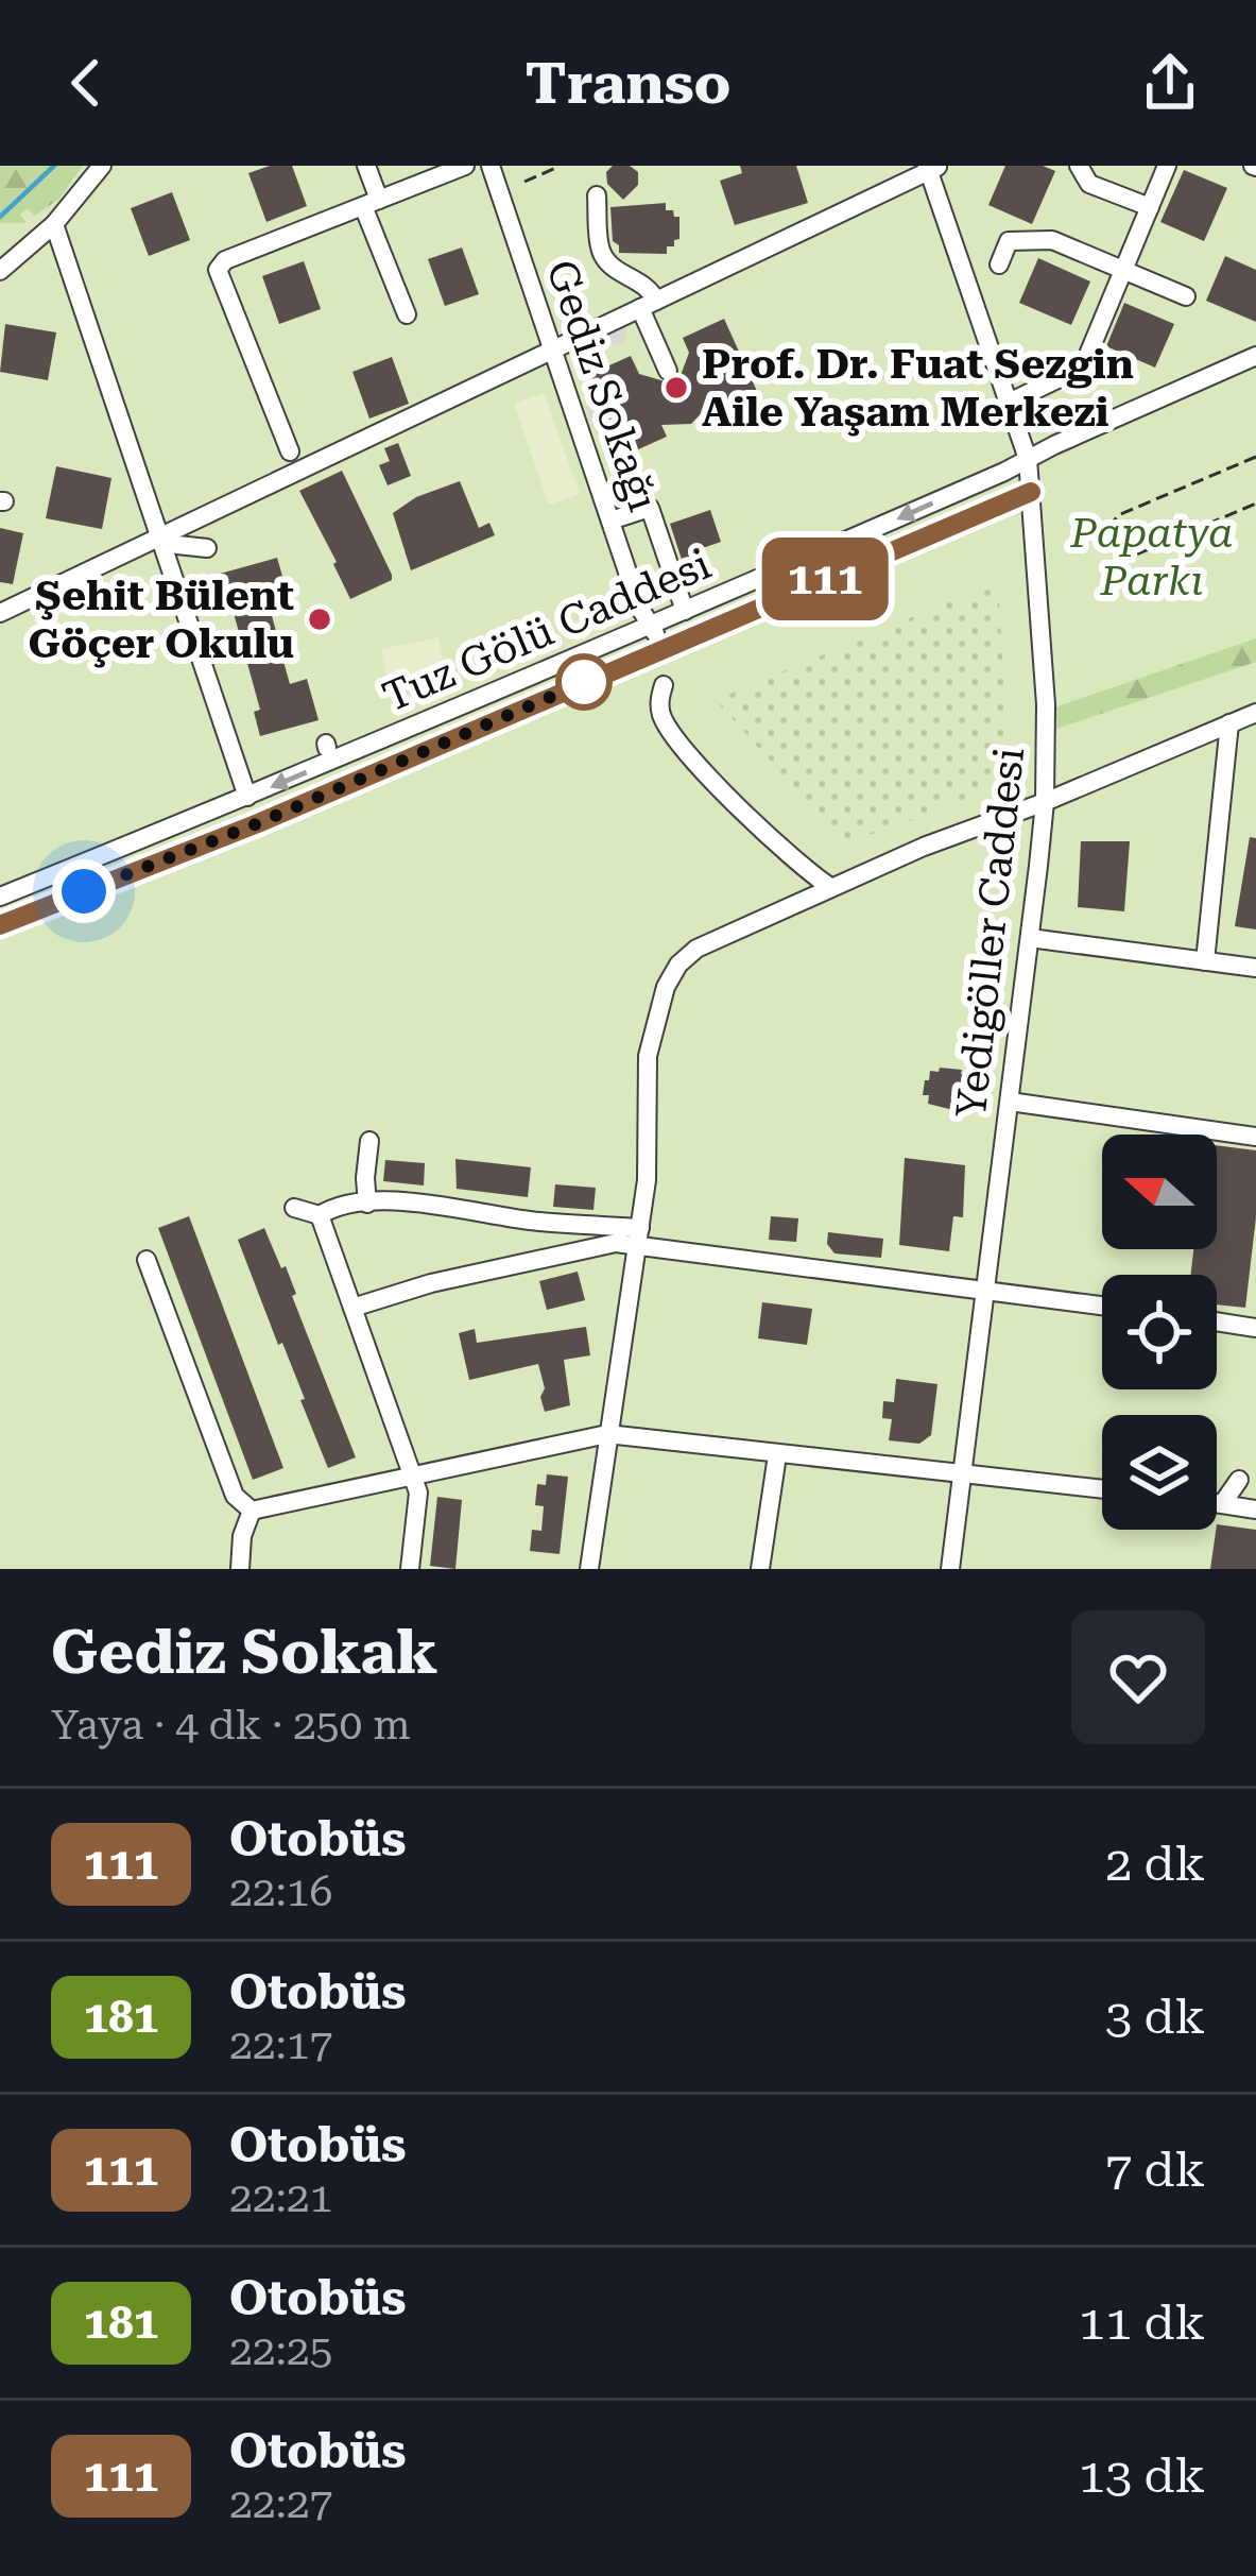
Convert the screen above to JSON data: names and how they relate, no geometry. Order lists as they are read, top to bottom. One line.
{"streets":{"street":["Gediz Sokağı","Tuz Gölü Caddesi","Yedigöller Caddesi"]},"crossings":[["Gediz Sokağı","Tuz Gölü Caddesi"],["Tuz Gölü Caddesi","Yedigöller Caddesi"]],"parks":["Papatya Parkı"],"places":["Prof. Dr. Fuat Sezgin Aile Yaşam Merkezi","Şehit Bülent Göçer Okulu"],"lines":["bus line 111"],"north":"left","page":{"header":"Transo","on_map":"111","heading":["Gediz Sokak","Yaya · 4 dk · 250 m"],"list":[{"mark":"111","name":"Otobüs","note":"22:16","value":"2 dk"},{"mark":"181","name":"Otobüs","note":"22:17","value":"3 dk"},{"mark":"111","name":"Otobüs","note":"22:21","value":"7 dk"},{"mark":"181","name":"Otobüs","note":"22:25","value":"11 dk"},{"mark":"111","name":"Otobüs","note":"22:27","value":"13 dk"}]}}
